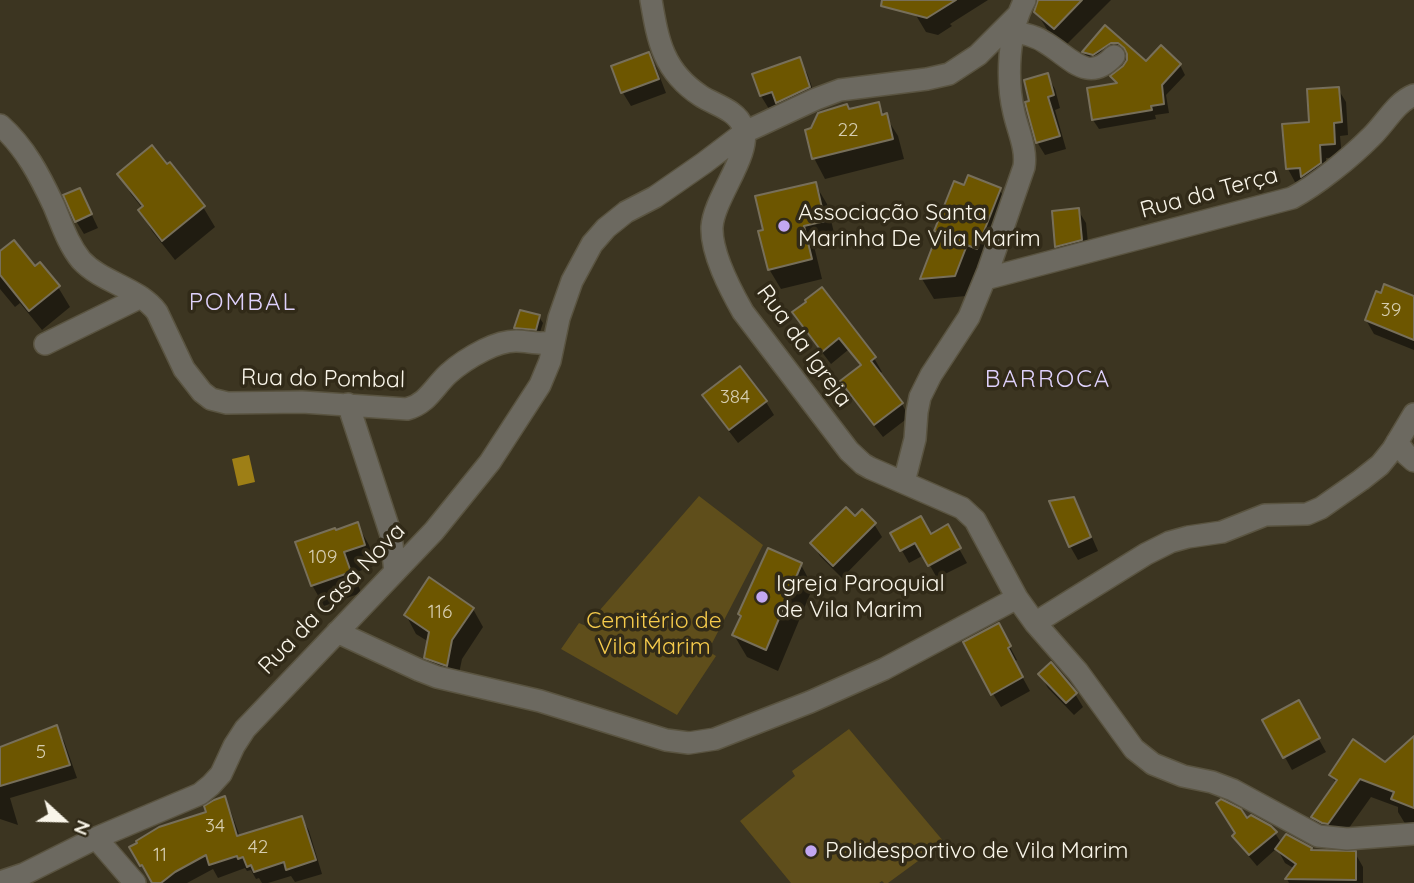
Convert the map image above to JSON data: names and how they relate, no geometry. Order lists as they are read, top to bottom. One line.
{"streets":{"street":["Rua da Terça","Rua da Igreja","Rua do Pombal","Rua da Casa Nova"]},"crossings":[["Rua do Pombal","Rua da Casa Nova"]],"districts":["POMBAL","BARROCA"],"parks":["Cemitério de Vila Marim"],"places":["Associação Santa Marinha De Vila Marim","Igreja Paroquial de Vila Marim","Polidesportivo de Vila Marim"],"house_numbers":["22","39","384","109","116","5","34","42","11"],"north":"right"}
